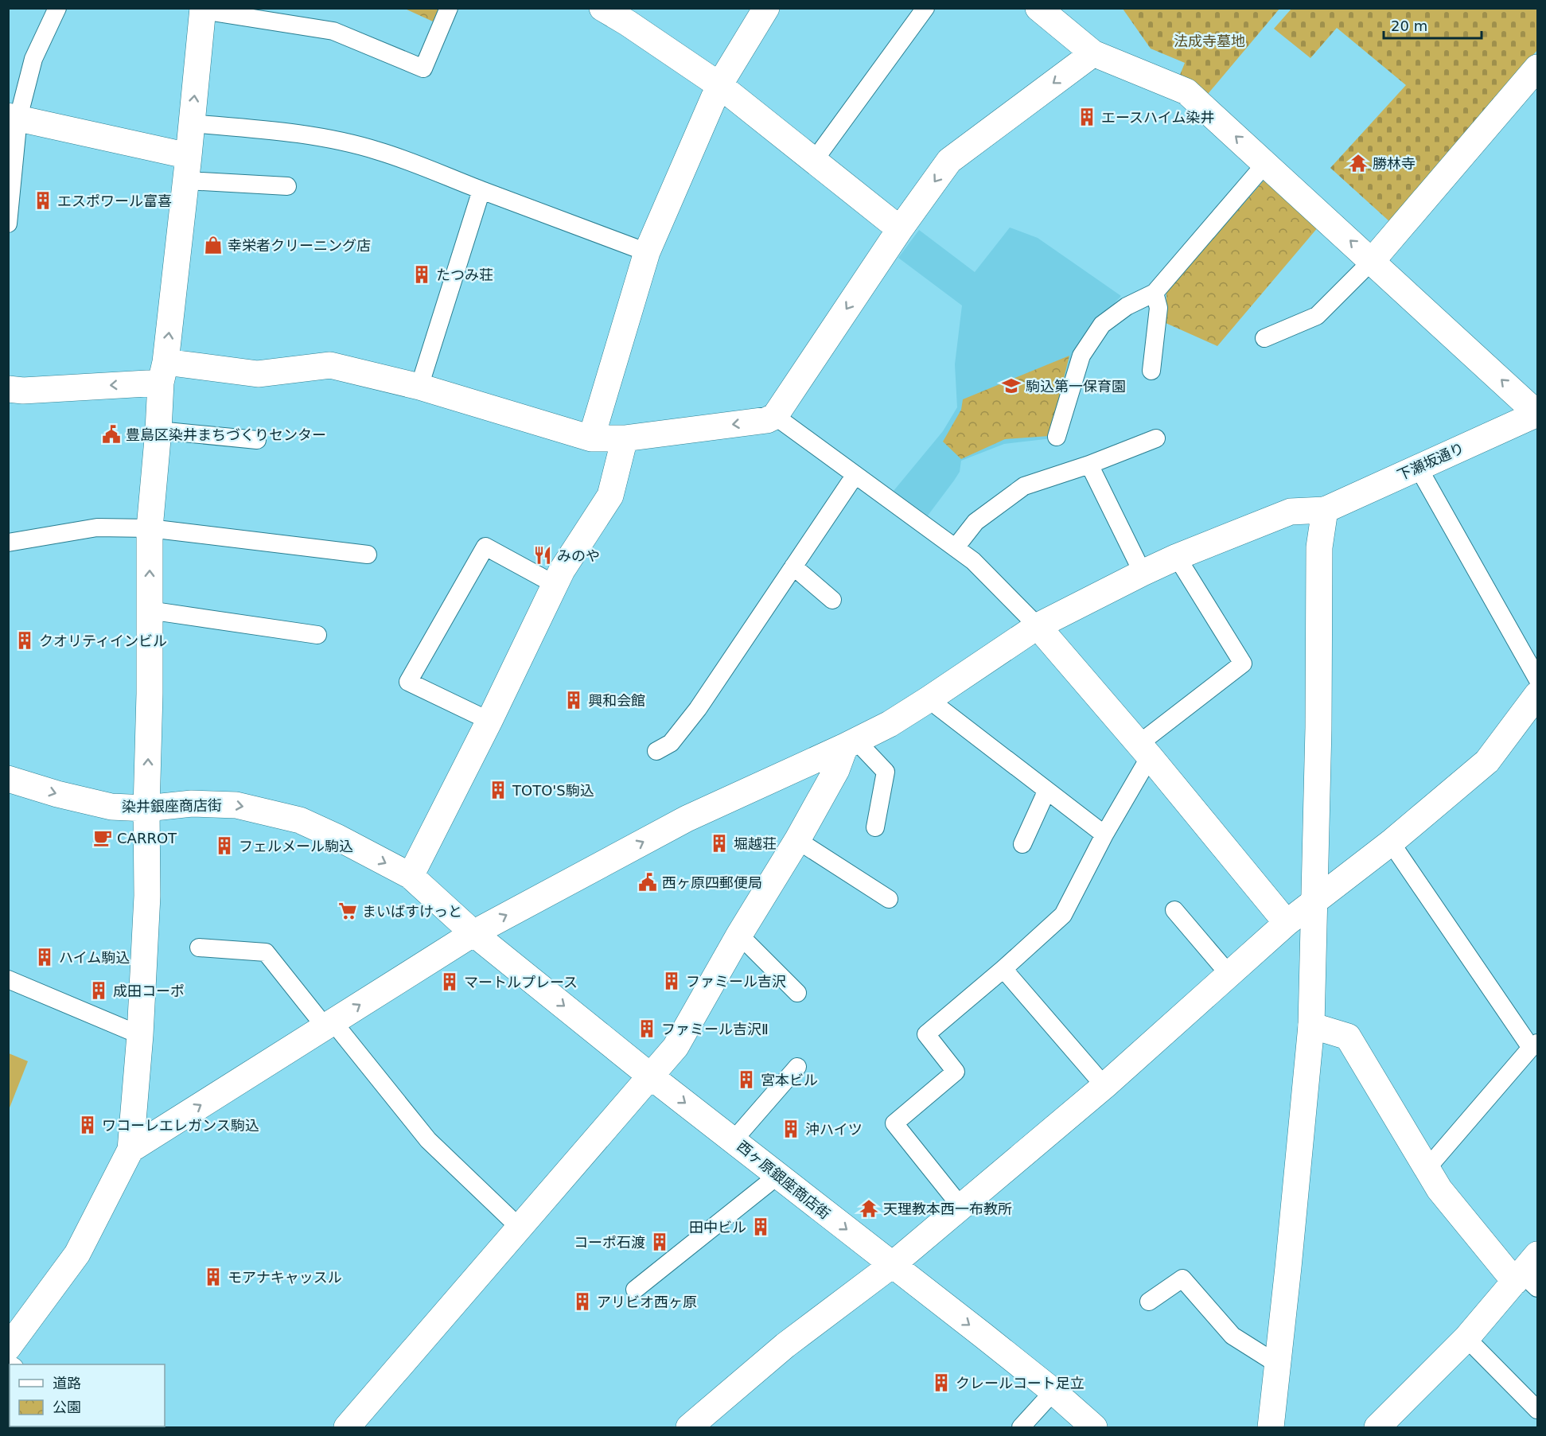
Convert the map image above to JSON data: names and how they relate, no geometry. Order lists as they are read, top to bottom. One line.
{"streets":{"street":["下瀬坂通り","染井銀座商店街","西ヶ原銀座商店街"]},"crossings":[["染井銀座商店街","西ヶ原銀座商店街"]],"one_way":["染井銀座商店街","西ヶ原銀座商店街"],"parks":["法成寺墓地"],"places":{"building":["エースハイム染井","エスポワール富喜","たつみ荘","クオリティインビル","興和会館","TOTO'S駒込","堀越荘","フェルメール駒込","ハイム駒込","ファミール吉沢","マートルプレース","成田コーポ","ファミール吉沢Ⅱ","宮本ビル","ワコーレエレガンス駒込","沖ハイツ","田中ビル","コーポ石渡","モアナキャッスル","アリビオ西ヶ原","クレールコート足立"],"temple":["勝林寺","天理教本西一布教所"],"shop":["幸栄者クリーニング店"],"school or university":["駒込第一保育園"],"public building":["豊島区染井まちづくりセンター","西ヶ原四郵便局"],"restaurant":["みのや"],"cafe":["CARROT"],"supermarket":["まいばすけっと"]},"legend":["道路","公園"],"scale_bar":"20 m"}
